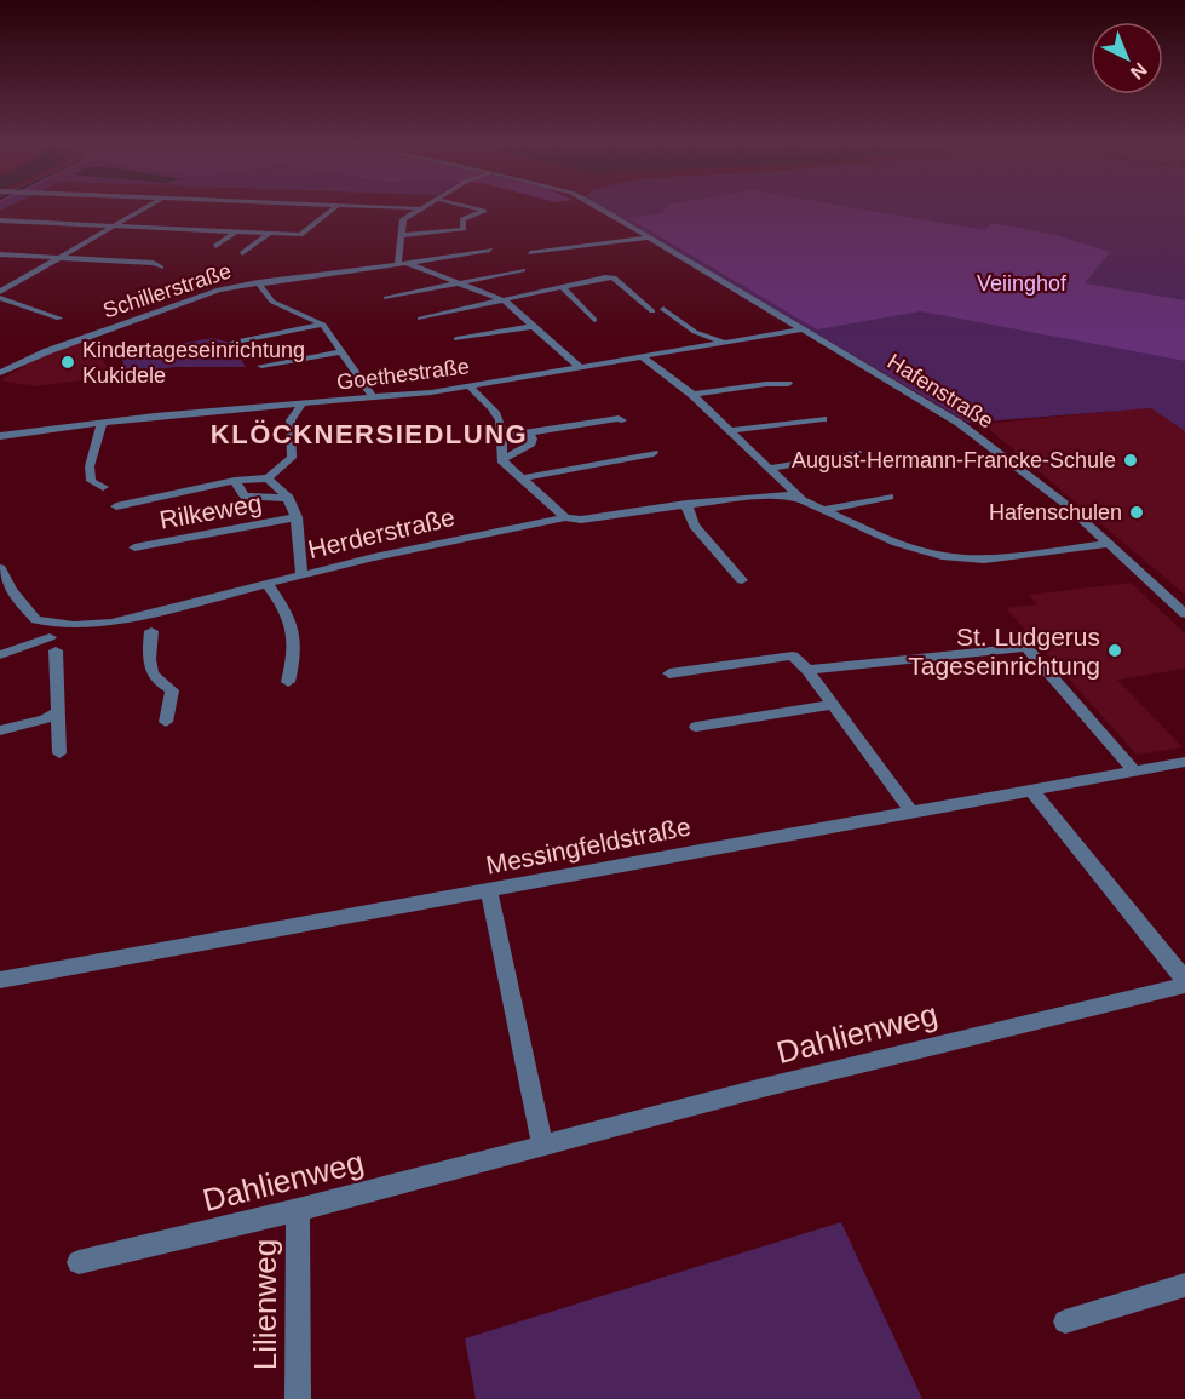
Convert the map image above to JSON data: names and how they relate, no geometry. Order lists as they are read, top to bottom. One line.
{"streets":{"street":["Schillerstraße","Goethestraße","Hafenstraße","Rilkeweg","Herderstraße","Messingfeldstraße","Dahlienweg","Lilienweg"]},"crossings":[["Schillerstraße","Goethestraße"],["Goethestraße","Hafenstraße"],["Hafenstraße","Herderstraße"],["Dahlienweg","Lilienweg"]],"districts":["KLÖCKNERSIEDLUNG"],"parks":["Veiinghof"],"places":["Kindertageseinrichtung Kukidele","August-Hermann-Francke-Schule","Hafenschulen","St. Ludgerus Tageseinrichtung"],"north":"bottom right"}
